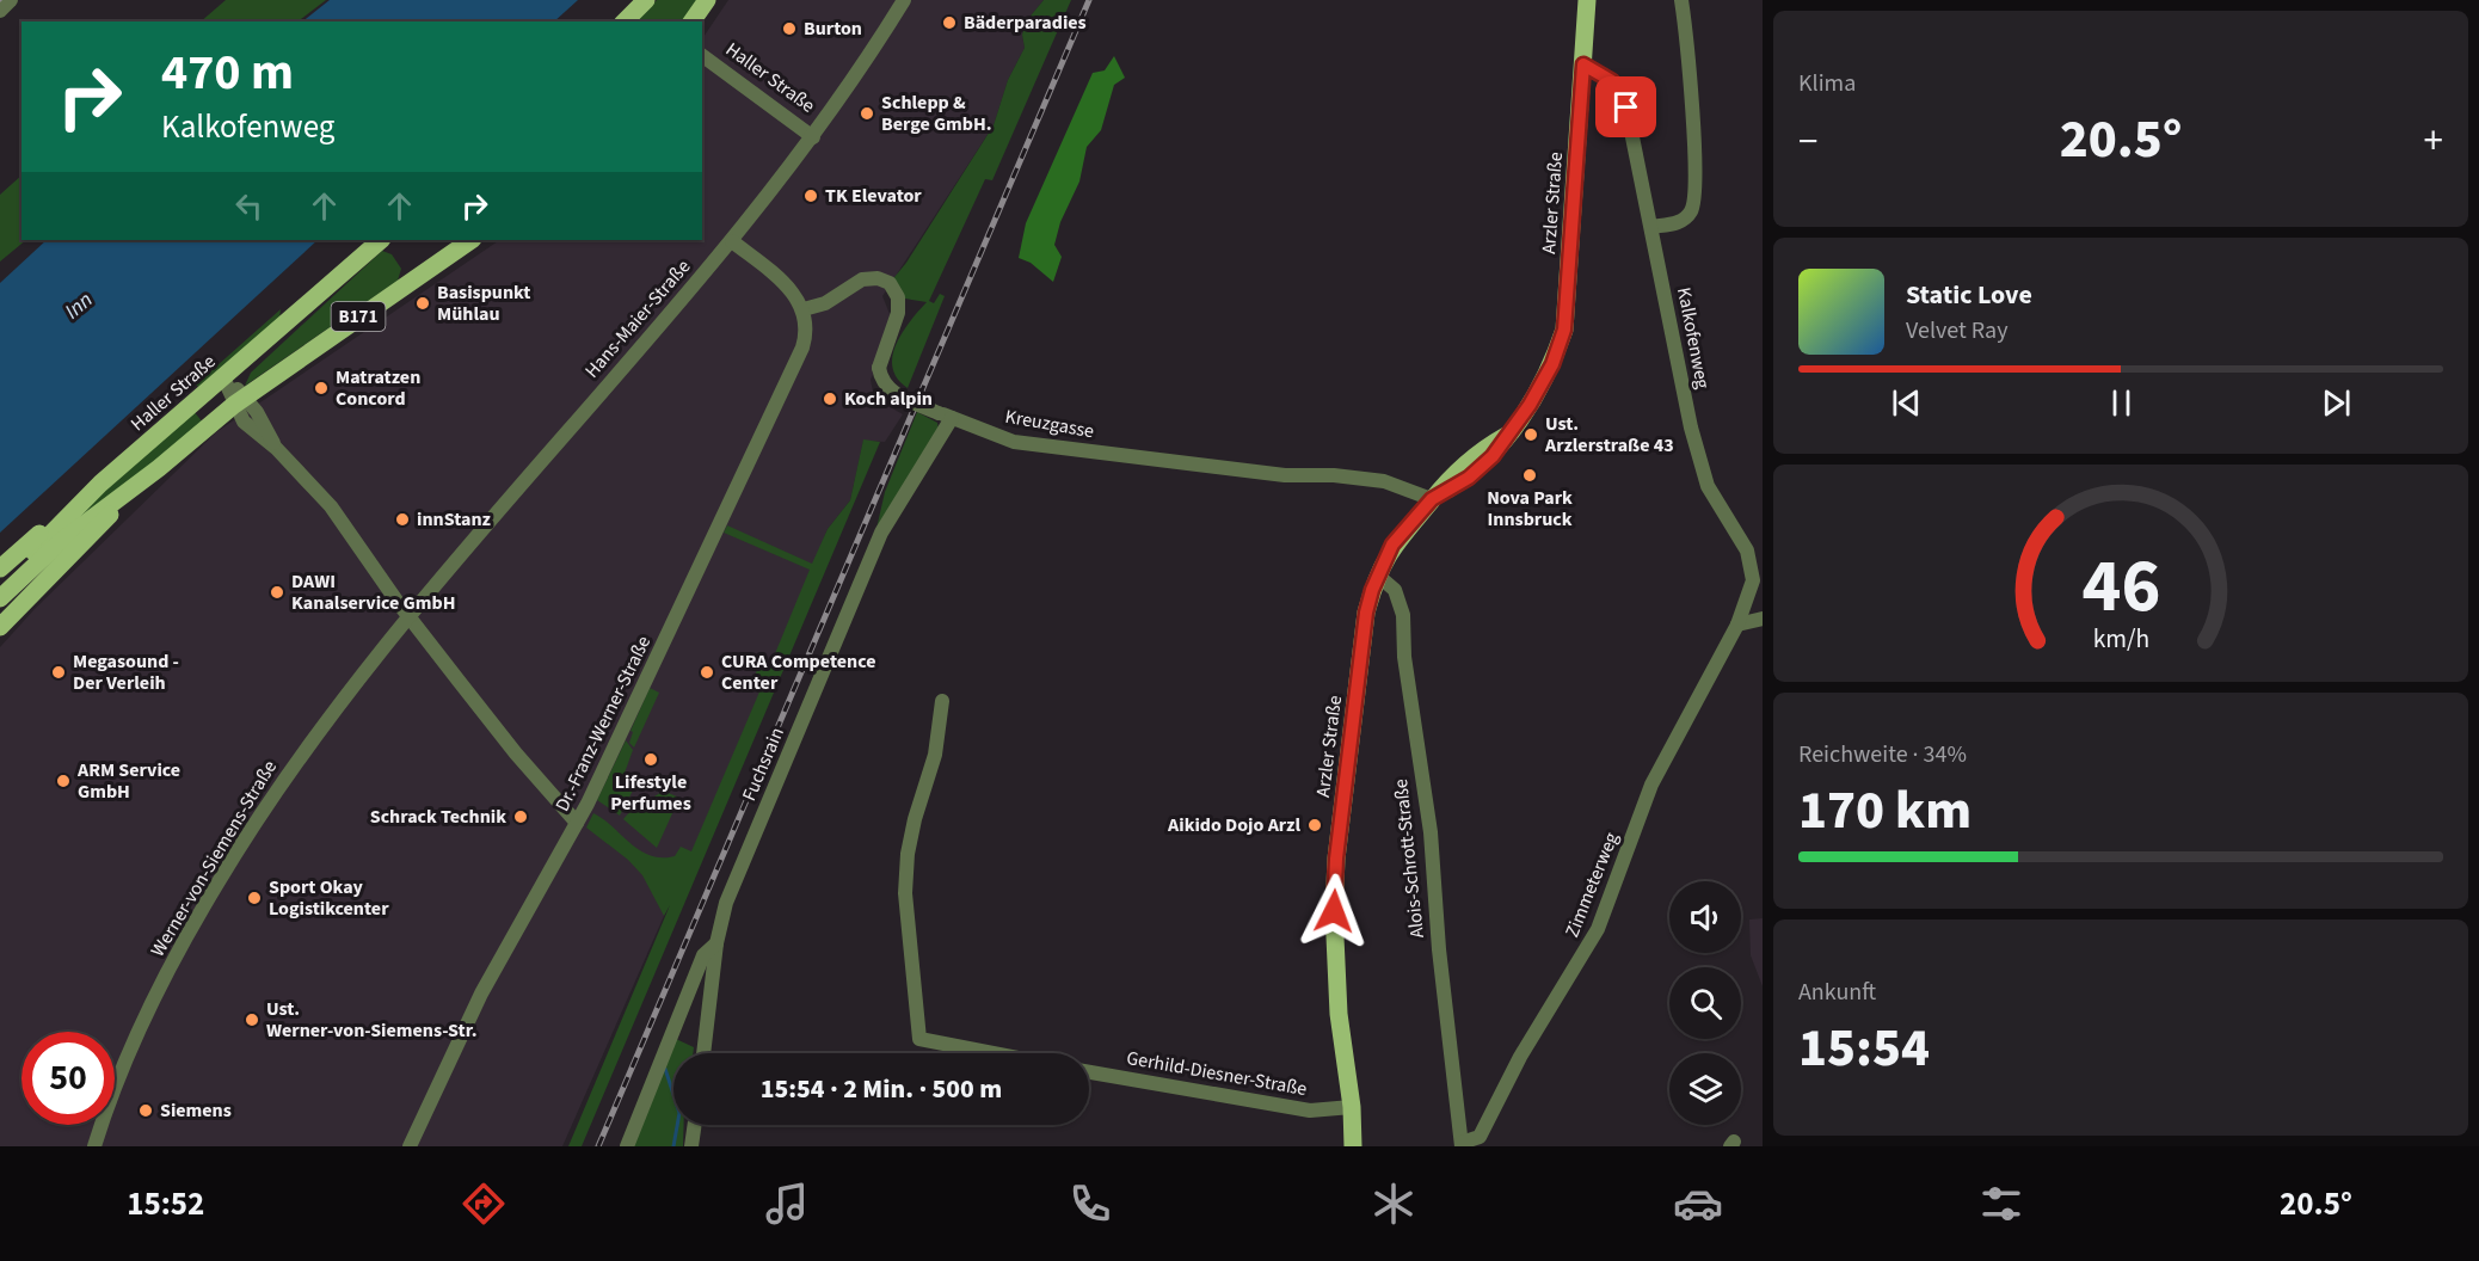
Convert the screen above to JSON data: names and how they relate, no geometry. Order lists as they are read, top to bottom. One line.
{"streets":{"main road":["Haller Straße","Arzler Straße","B171"],"street":["Hans-Maier-Straße","Kalkofenweg","Kreuzgasse","Dr.-Franz-Werner-Straße","Fuchsrain","Werner-von-Siemens-Straße","Alois-Schrott-Straße","Zimmeterweg","Gerhild-Diesner-Straße"]},"crossings":[["Haller Straße","Hans-Maier-Straße"],["Arzler Straße","Kalkofenweg"],["Arzler Straße","Kreuzgasse"],["Arzler Straße","Alois-Schrott-Straße"],["Arzler Straße","Gerhild-Diesner-Straße"],["Hans-Maier-Straße","Werner-von-Siemens-Straße"],["Kalkofenweg","Zimmeterweg"],["Kreuzgasse","Dr.-Franz-Werner-Straße"],["Kreuzgasse","Fuchsrain"],["Alois-Schrott-Straße","Zimmeterweg"]],"water":["Inn"],"places":["Bäderparadies","Burton","Schlepp & Berge GmbH.","TK Elevator","Basispunkt Mühlau","Matratzen Concord","Koch alpin","Ust. Arzlerstraße 43","Nova Park Innsbruck","innStanz","DAWI Kanalservice GmbH","Megasound - Der Verleih","CURA Competence Center","Lifestyle Perfumes","ARM Service GmbH","Schrack Technik","Aikido Dojo Arzl","Sport Okay Logistikcenter","Ust. Werner-von-Siemens-Str.","Siemens"],"page":{"tile":["Klima",["Reichweite · 34%","170 km"],["Ankunft","15:54"]],"turn":["470 m","Kalkofenweg"],"heat":["−","20.5°","+"],"song":["Static Love","Velvet Ray"],"limit":"50","trip":"15:54 · 2 Min. · 500 m","tabs":["15:52","20.5°"],"gauge":["46","km/h"]}}
